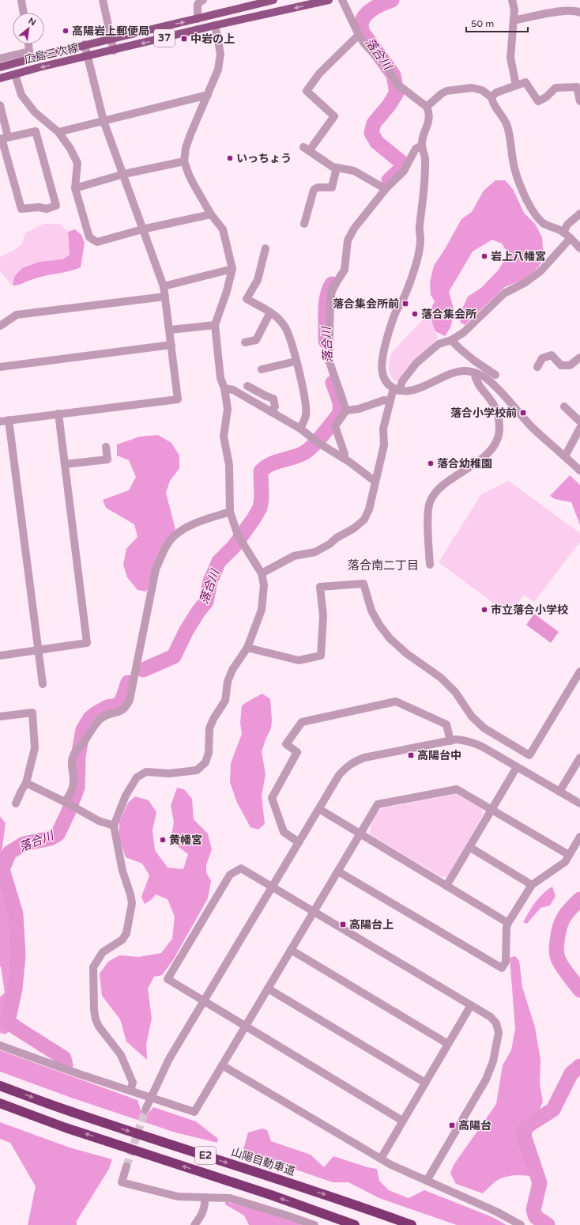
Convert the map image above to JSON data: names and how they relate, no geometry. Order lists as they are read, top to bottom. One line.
{"streets":{"highway":["E2","山陽自動車道"],"main road":["37","広島三次線"]},"districts":["落合南二丁目"],"water":["落合川"],"places":{"other":["高陽岩上郵便局","いっちょう","岩上八幡宮","落合集会所","落合幼稚園","市立落合小学校","黄幡宮"],"transit":["中岩の上","落合集会所前","落合小学校前","高陽台中","高陽台上","高陽台"]},"scale_bar":"50 m","north":"top right"}
